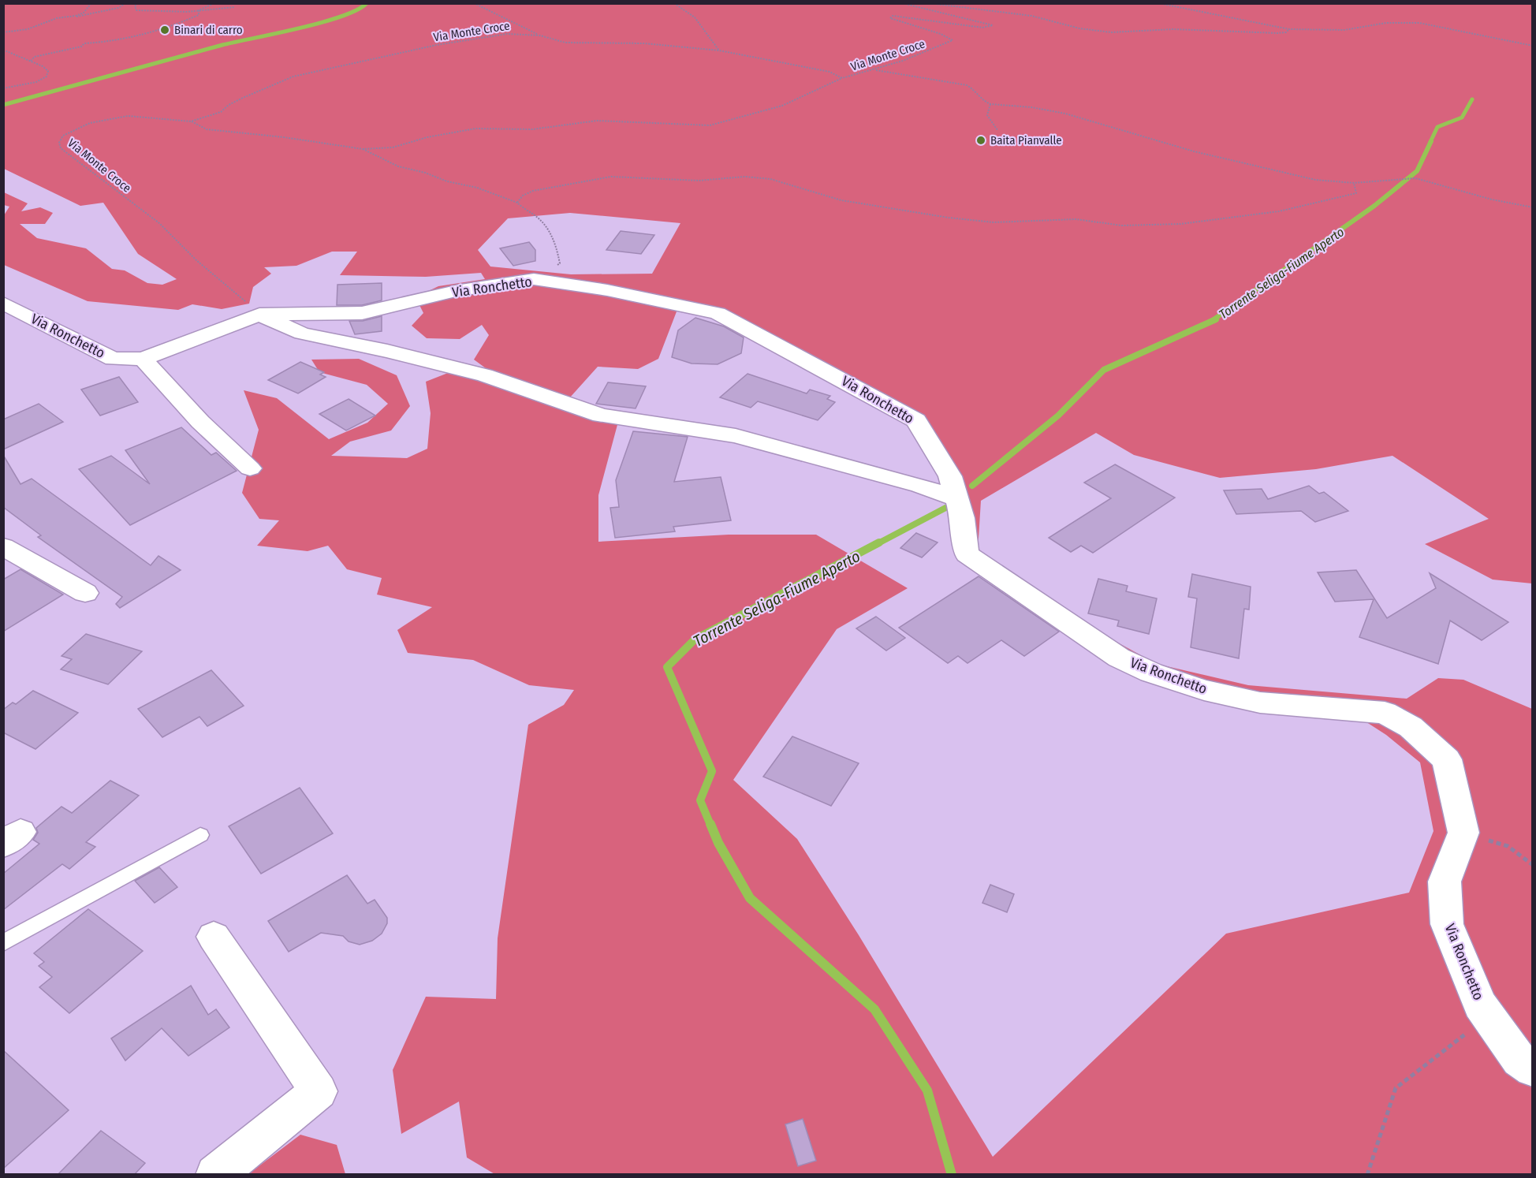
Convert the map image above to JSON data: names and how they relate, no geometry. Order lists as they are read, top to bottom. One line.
{"streets":{"street":["Via Ronchetto"],"path":["Via Monte Croce"]},"crossings":[["Via Monte Croce","Via Ronchetto"]],"water":["Torrente Seliga-Fiume Aperto"],"places":["Binari di carro","Baita Pianvalle"]}
